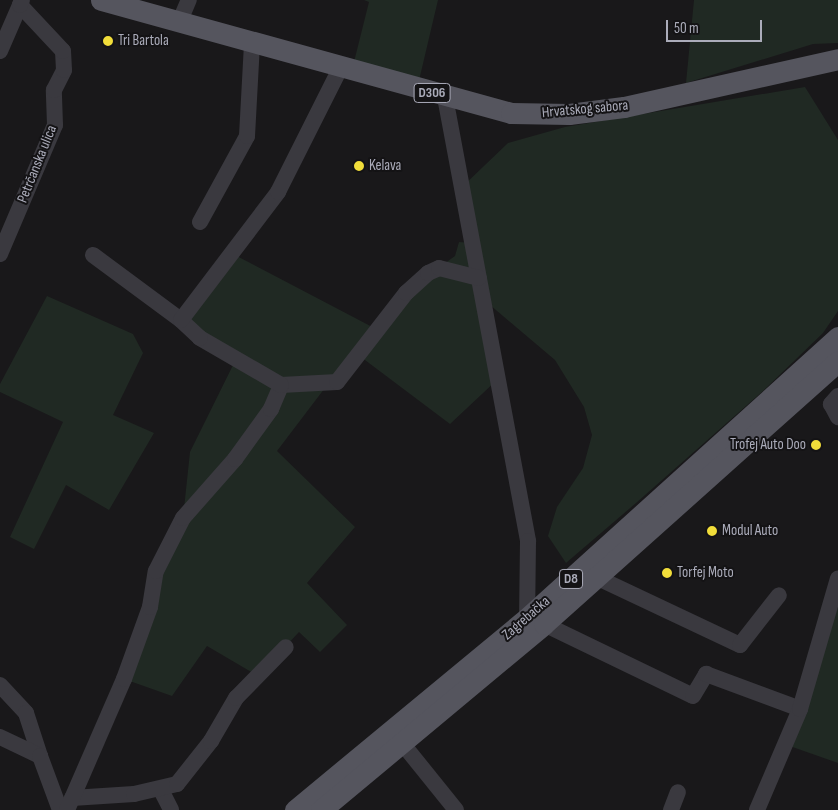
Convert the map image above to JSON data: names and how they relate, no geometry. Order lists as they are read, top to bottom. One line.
{"streets":{"main road":["D306","Hrvatskog sabora","D8","Zagrebačka"],"street":["Petrčanska ulica"]},"places":["Tri Bartola","Kelava","Trofej Auto Doo","Modul Auto","Torfej Moto"],"scale_bar":"50 m"}
